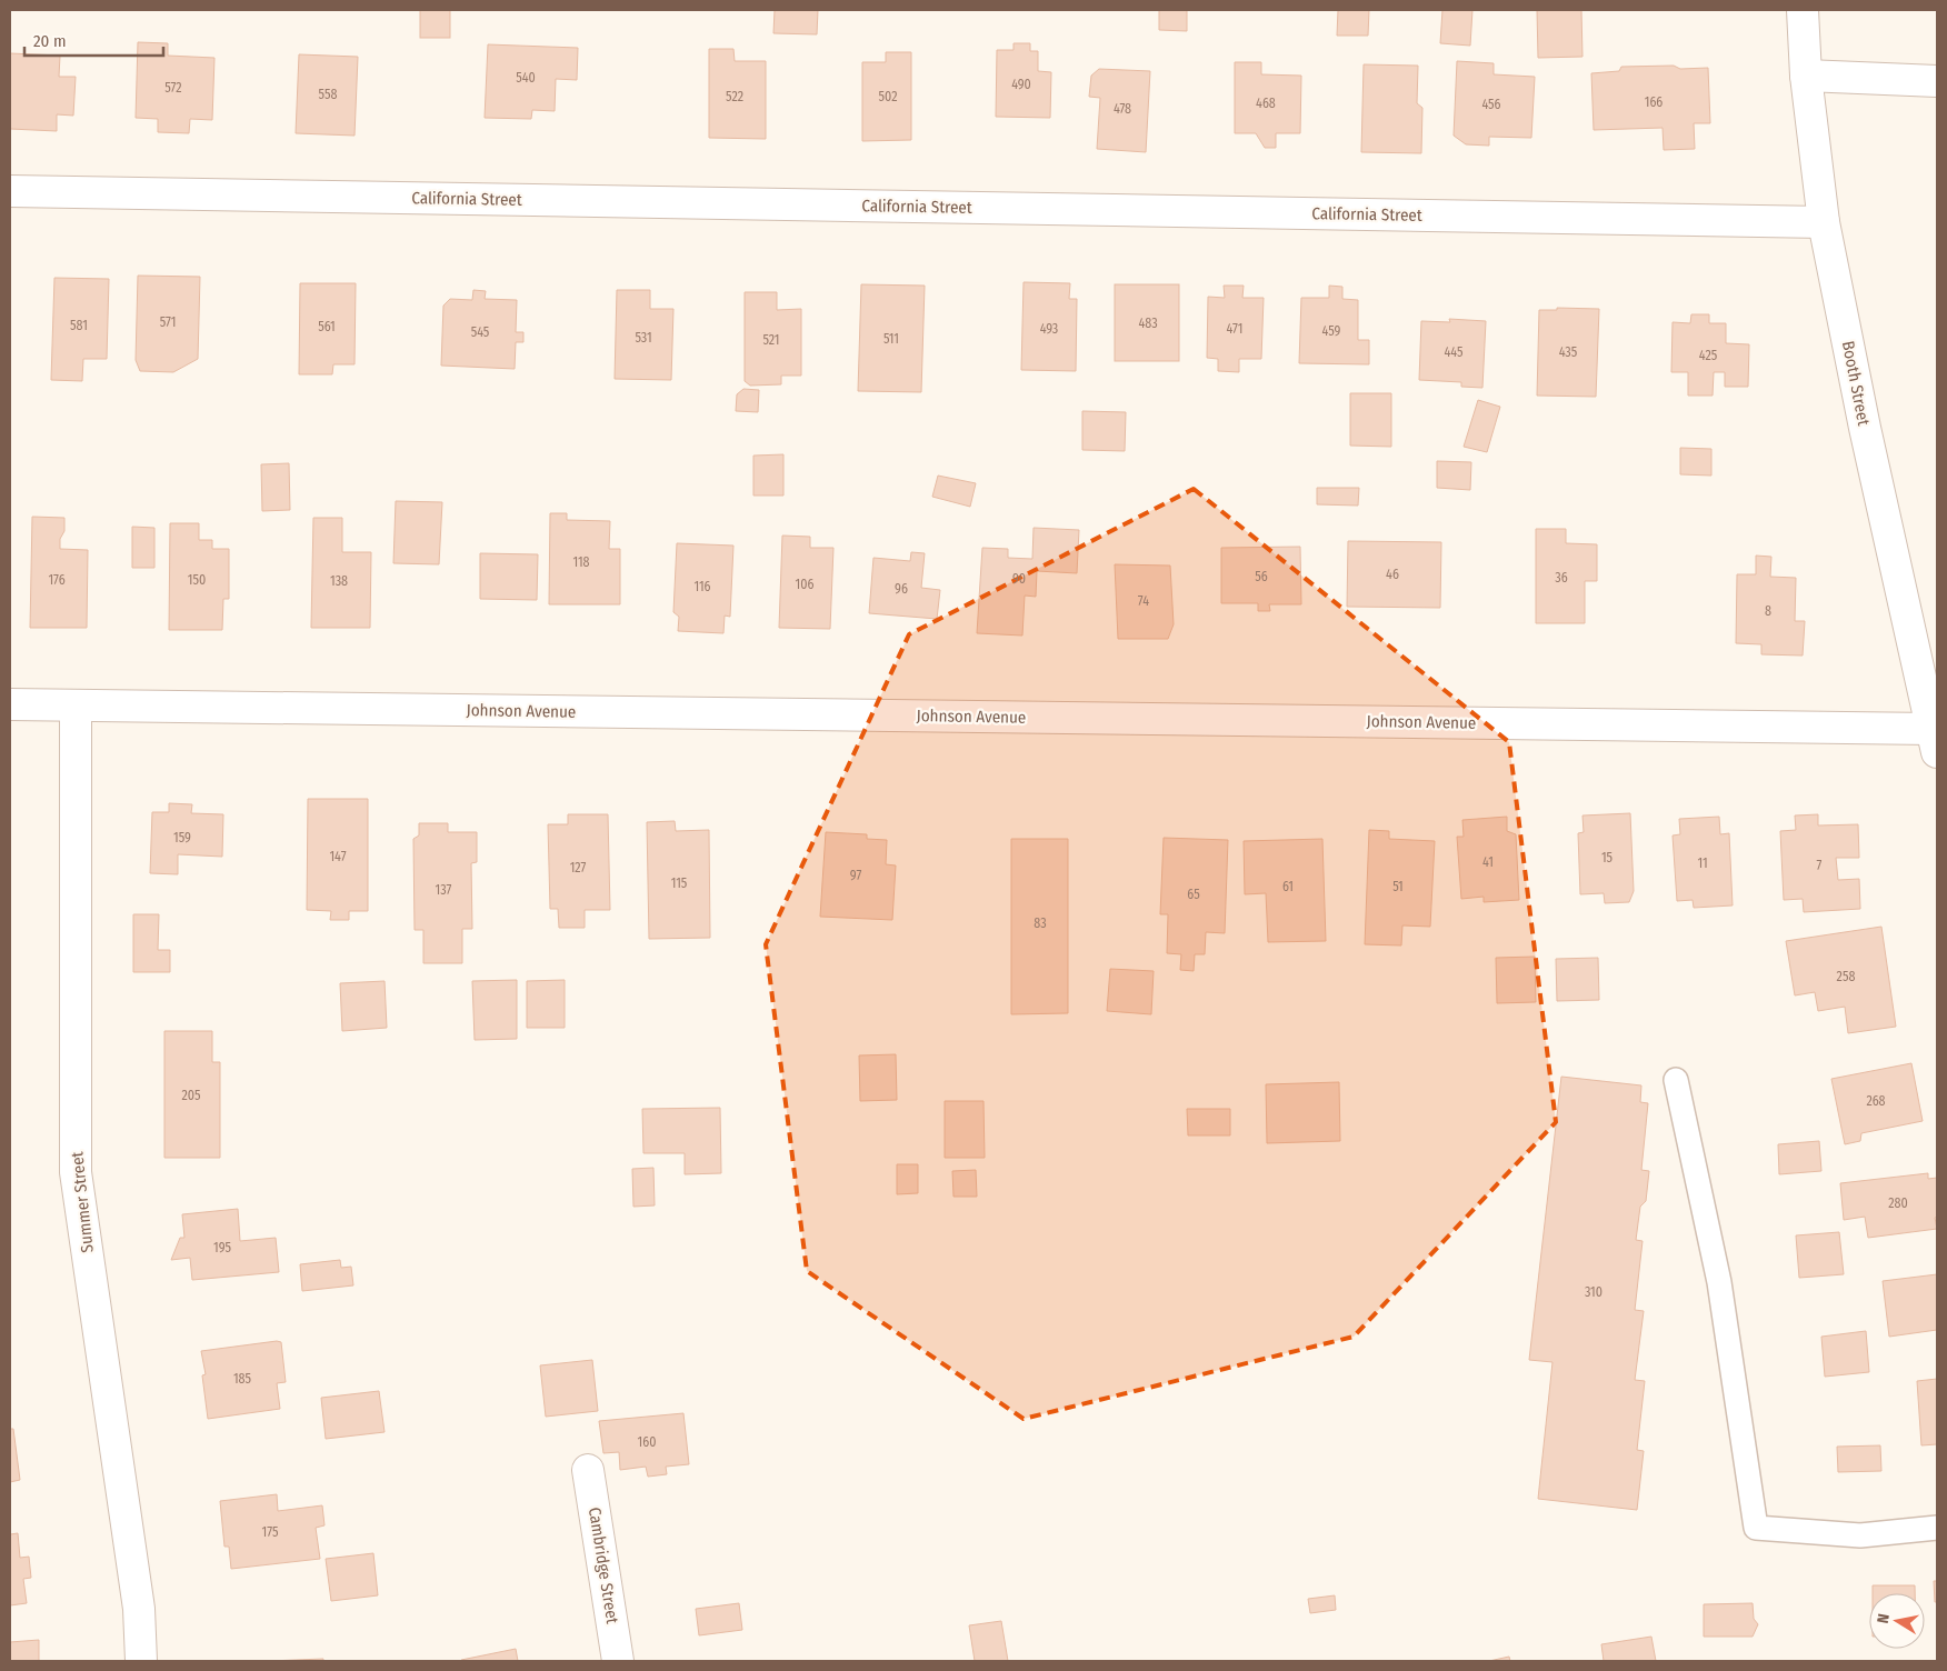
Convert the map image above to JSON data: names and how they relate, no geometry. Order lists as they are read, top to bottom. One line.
{"streets":{"street":["California Street","Booth Street","Johnson Avenue","Summer Street","Cambridge Street"]},"crossings":[["California Street","Booth Street"],["Booth Street","Johnson Avenue"],["Johnson Avenue","Summer Street"]],"house_numbers":["540","490","572","558","522","502","166","468","456","478","571","483","581","561","493","471","459","545","531","511","521","445","435","425","118","46","56","36","90","176","150","138","106","116","96","74","8","159","147","15","41","11","7","127","97","115","61","51","137","65","83","258","205","268","280","195","310","185","160","175"],"scale_bar":"20 m","north":"left"}
